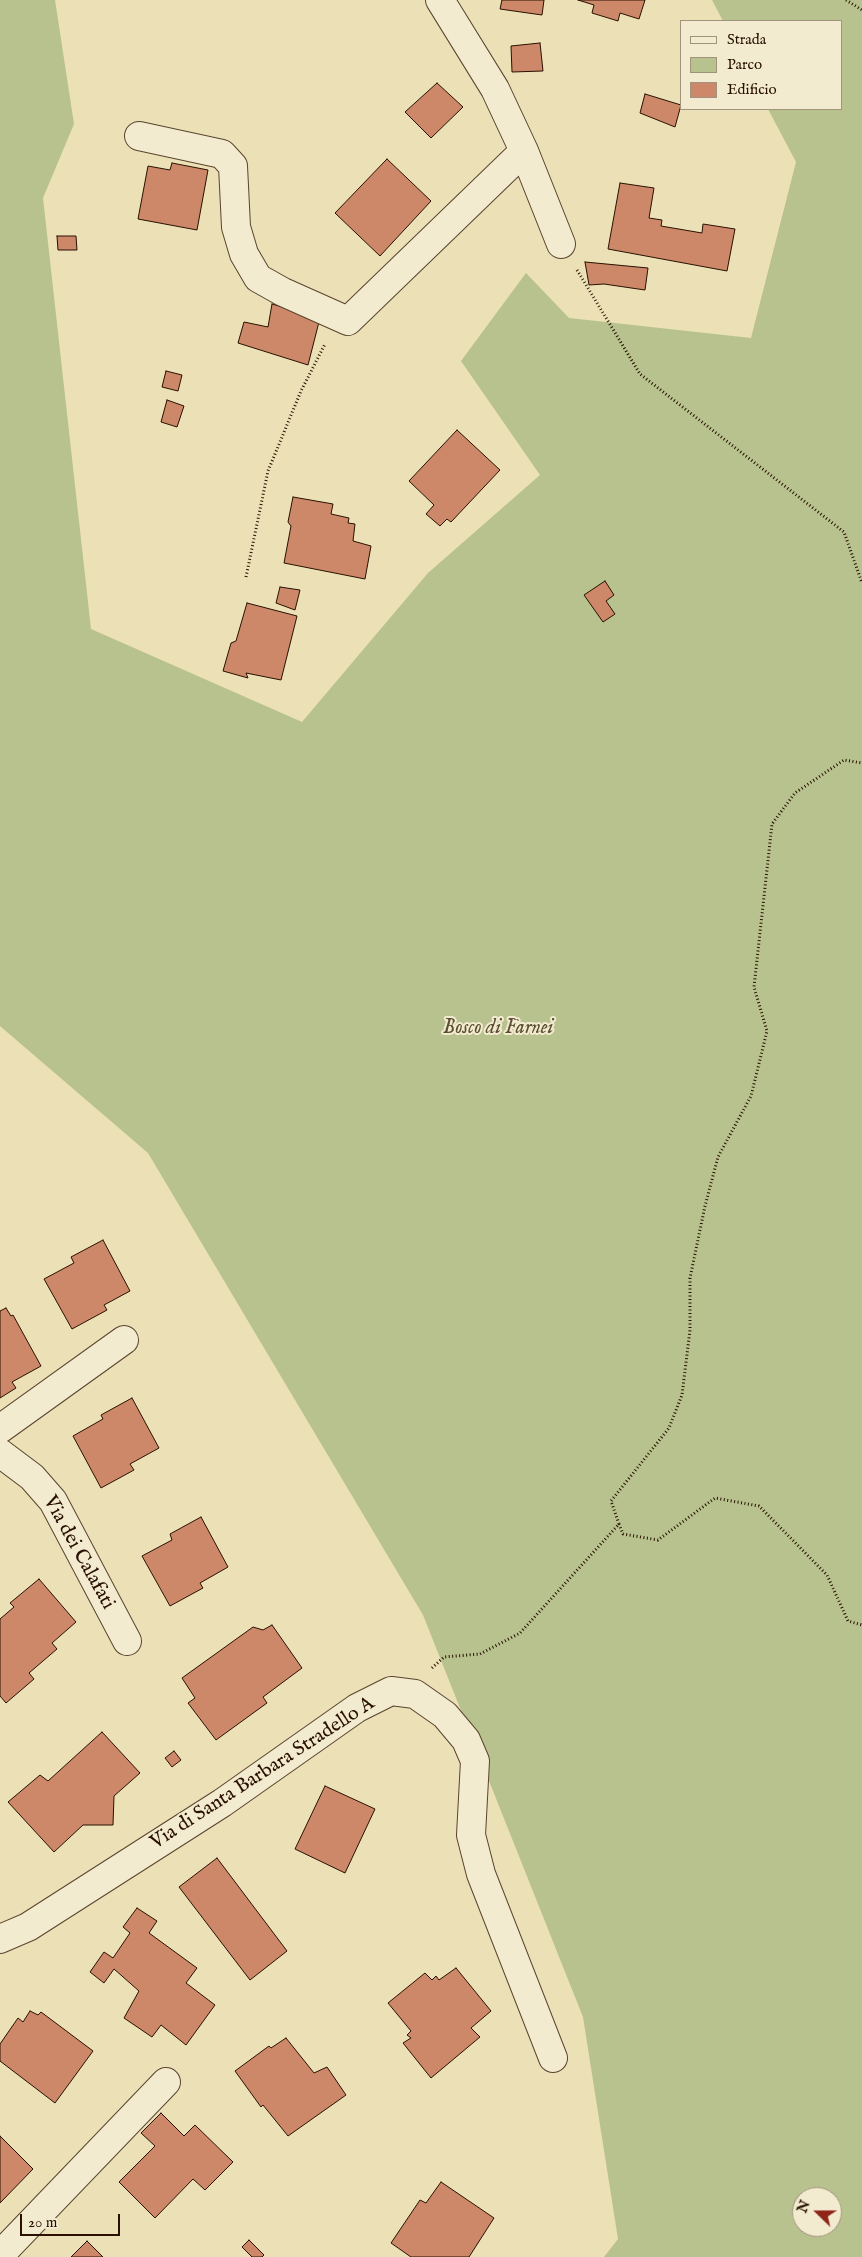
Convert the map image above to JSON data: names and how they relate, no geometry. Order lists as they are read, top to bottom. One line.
{"streets":{"street":["Via dei Calafati","Via di Santa Barbara Stradello A"]},"parks":["Bosco di Farnei"],"legend":["Strada","Parco","Edificio"],"scale_bar":"20 m","north":"left"}
